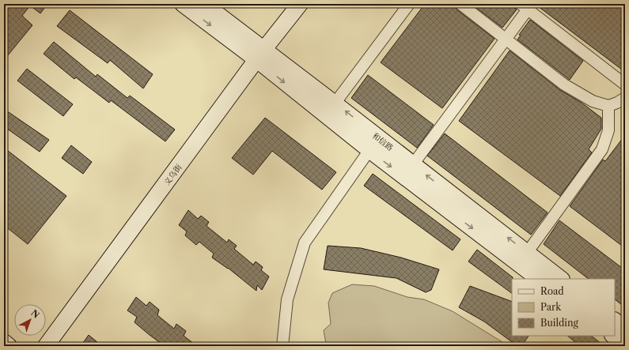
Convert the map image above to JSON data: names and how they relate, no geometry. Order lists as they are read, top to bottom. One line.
{"streets":{"street":["和信路","义乌街"]},"crossings":[["和信路","义乌街"]],"legend":["Road","Park","Building"],"north":"top right"}
